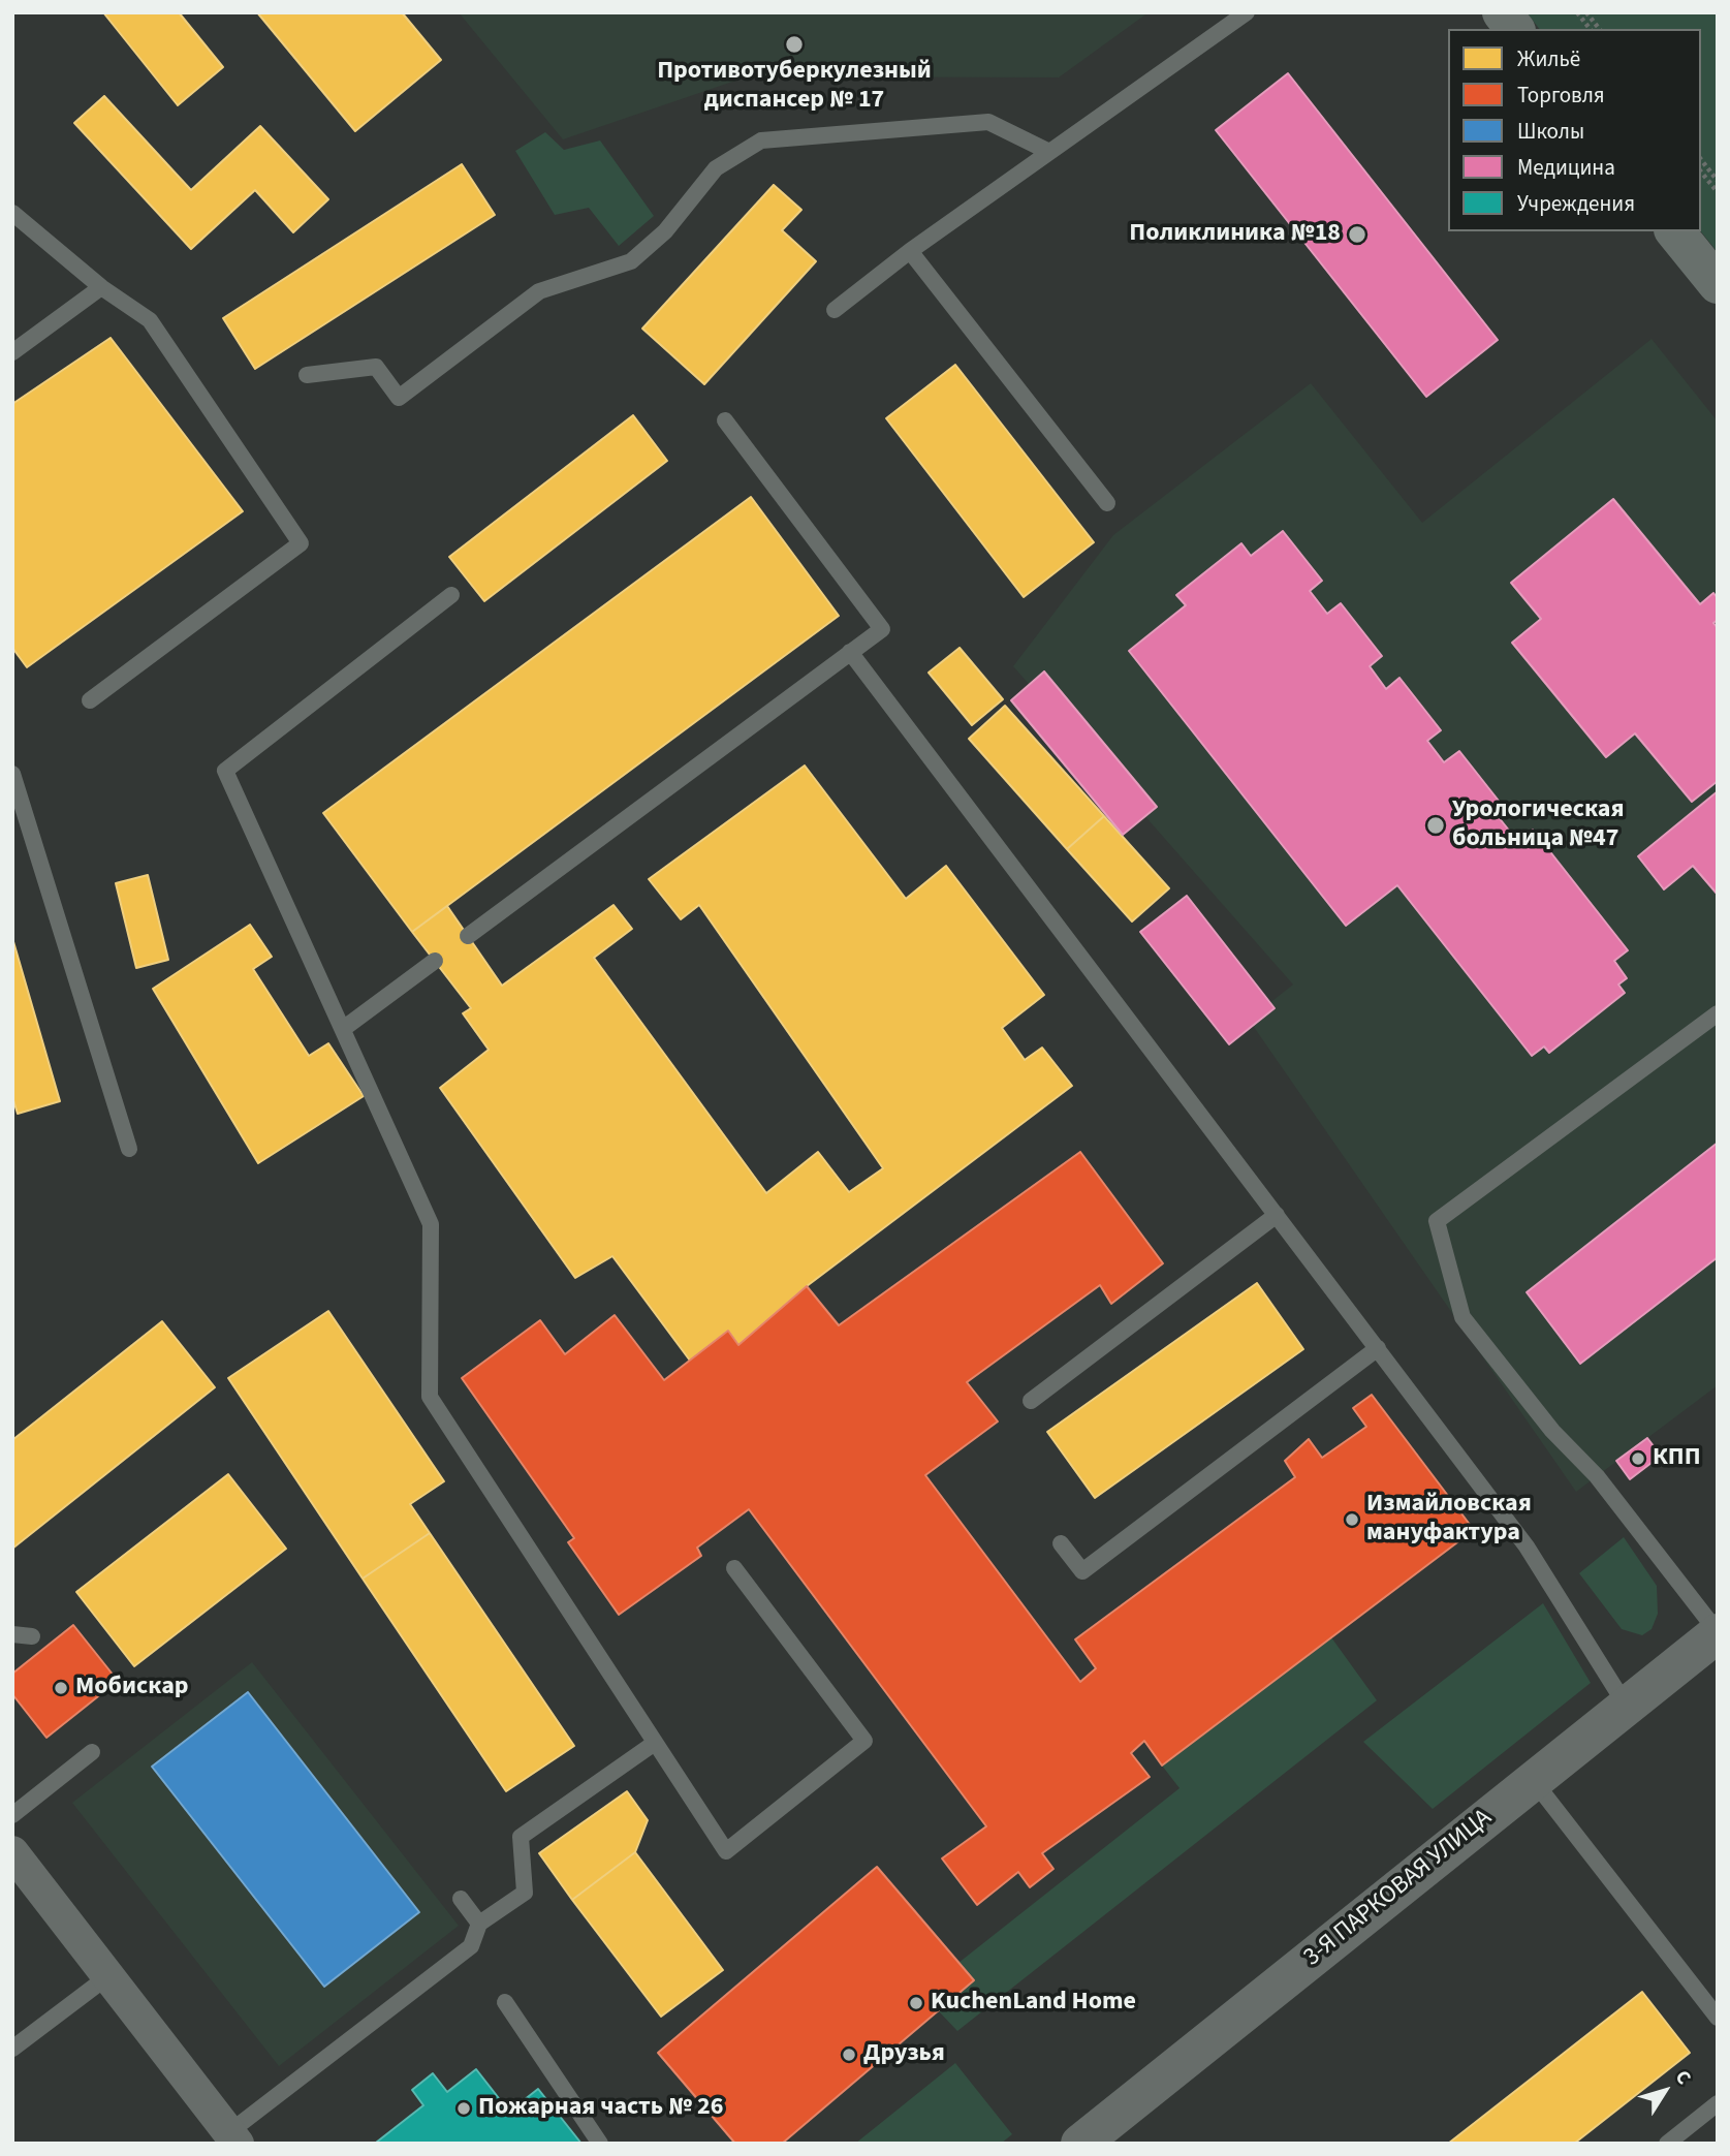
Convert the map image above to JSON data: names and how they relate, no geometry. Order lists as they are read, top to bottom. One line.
{"streets":{"street":["3-Я ПАРКОВАЯ УЛИЦА"]},"places":["Противотуберкулезный диспансер № 17","Поликлиника №18","Урологическая больница №47","КПП","Измайловская мануфактура","Мобискар","KuchenLand Home","Друзья","Пожарная часть № 26"],"legend":["Жильё","Торговля","Школы","Медицина","Учреждения"],"north":"top right"}
